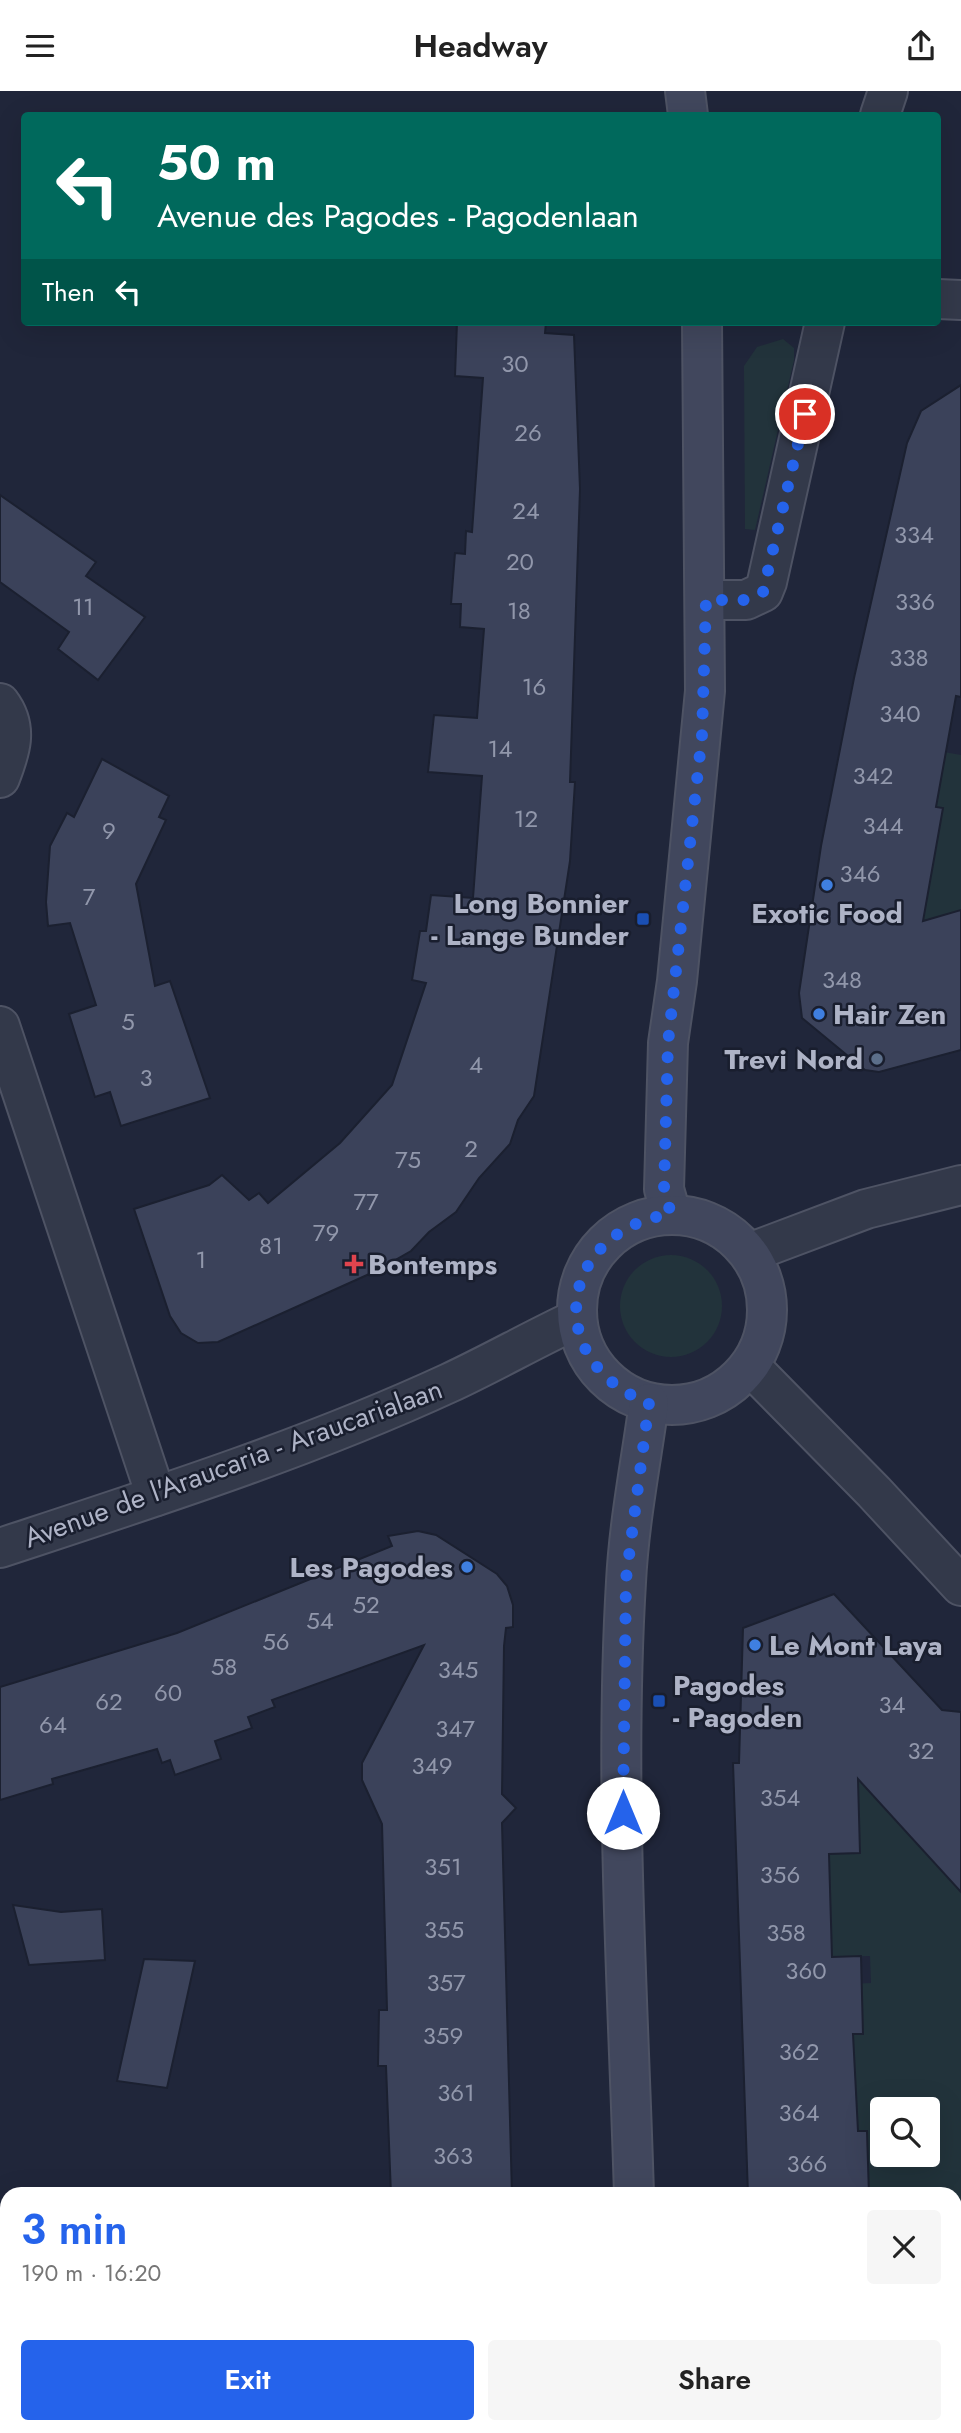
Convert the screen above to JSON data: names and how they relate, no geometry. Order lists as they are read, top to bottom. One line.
{"streets":{"street":["Avenue de l'Araucaria - Araucarialaan"]},"places":{"other":["Exotic Food","Hair Zen","Trevi Nord","Les Pagodes","Le Mont Laya"],"transit":["Long Bonnier - Lange Bunder","Pagodes - Pagoden"],"health":["Bontemps"]},"house_numbers":["30","26","24","334","20","336","11","18","338","16","340","14","342","12","344","9","346","7","348","5","4","3","2","75","77","79","81","1","52","54","56","58","345","60","62","34","64","347","32","349","354","351","356","355","358","360","357","359","362","361","364","363","366"],"page":{"header":"Headway","turn":["50 m","Avenue des Pagodes - Pagodenlaan"],"then":"Then","heading":["3 min","190 m · 16:20"],"buttons":["Exit","Share"]}}
